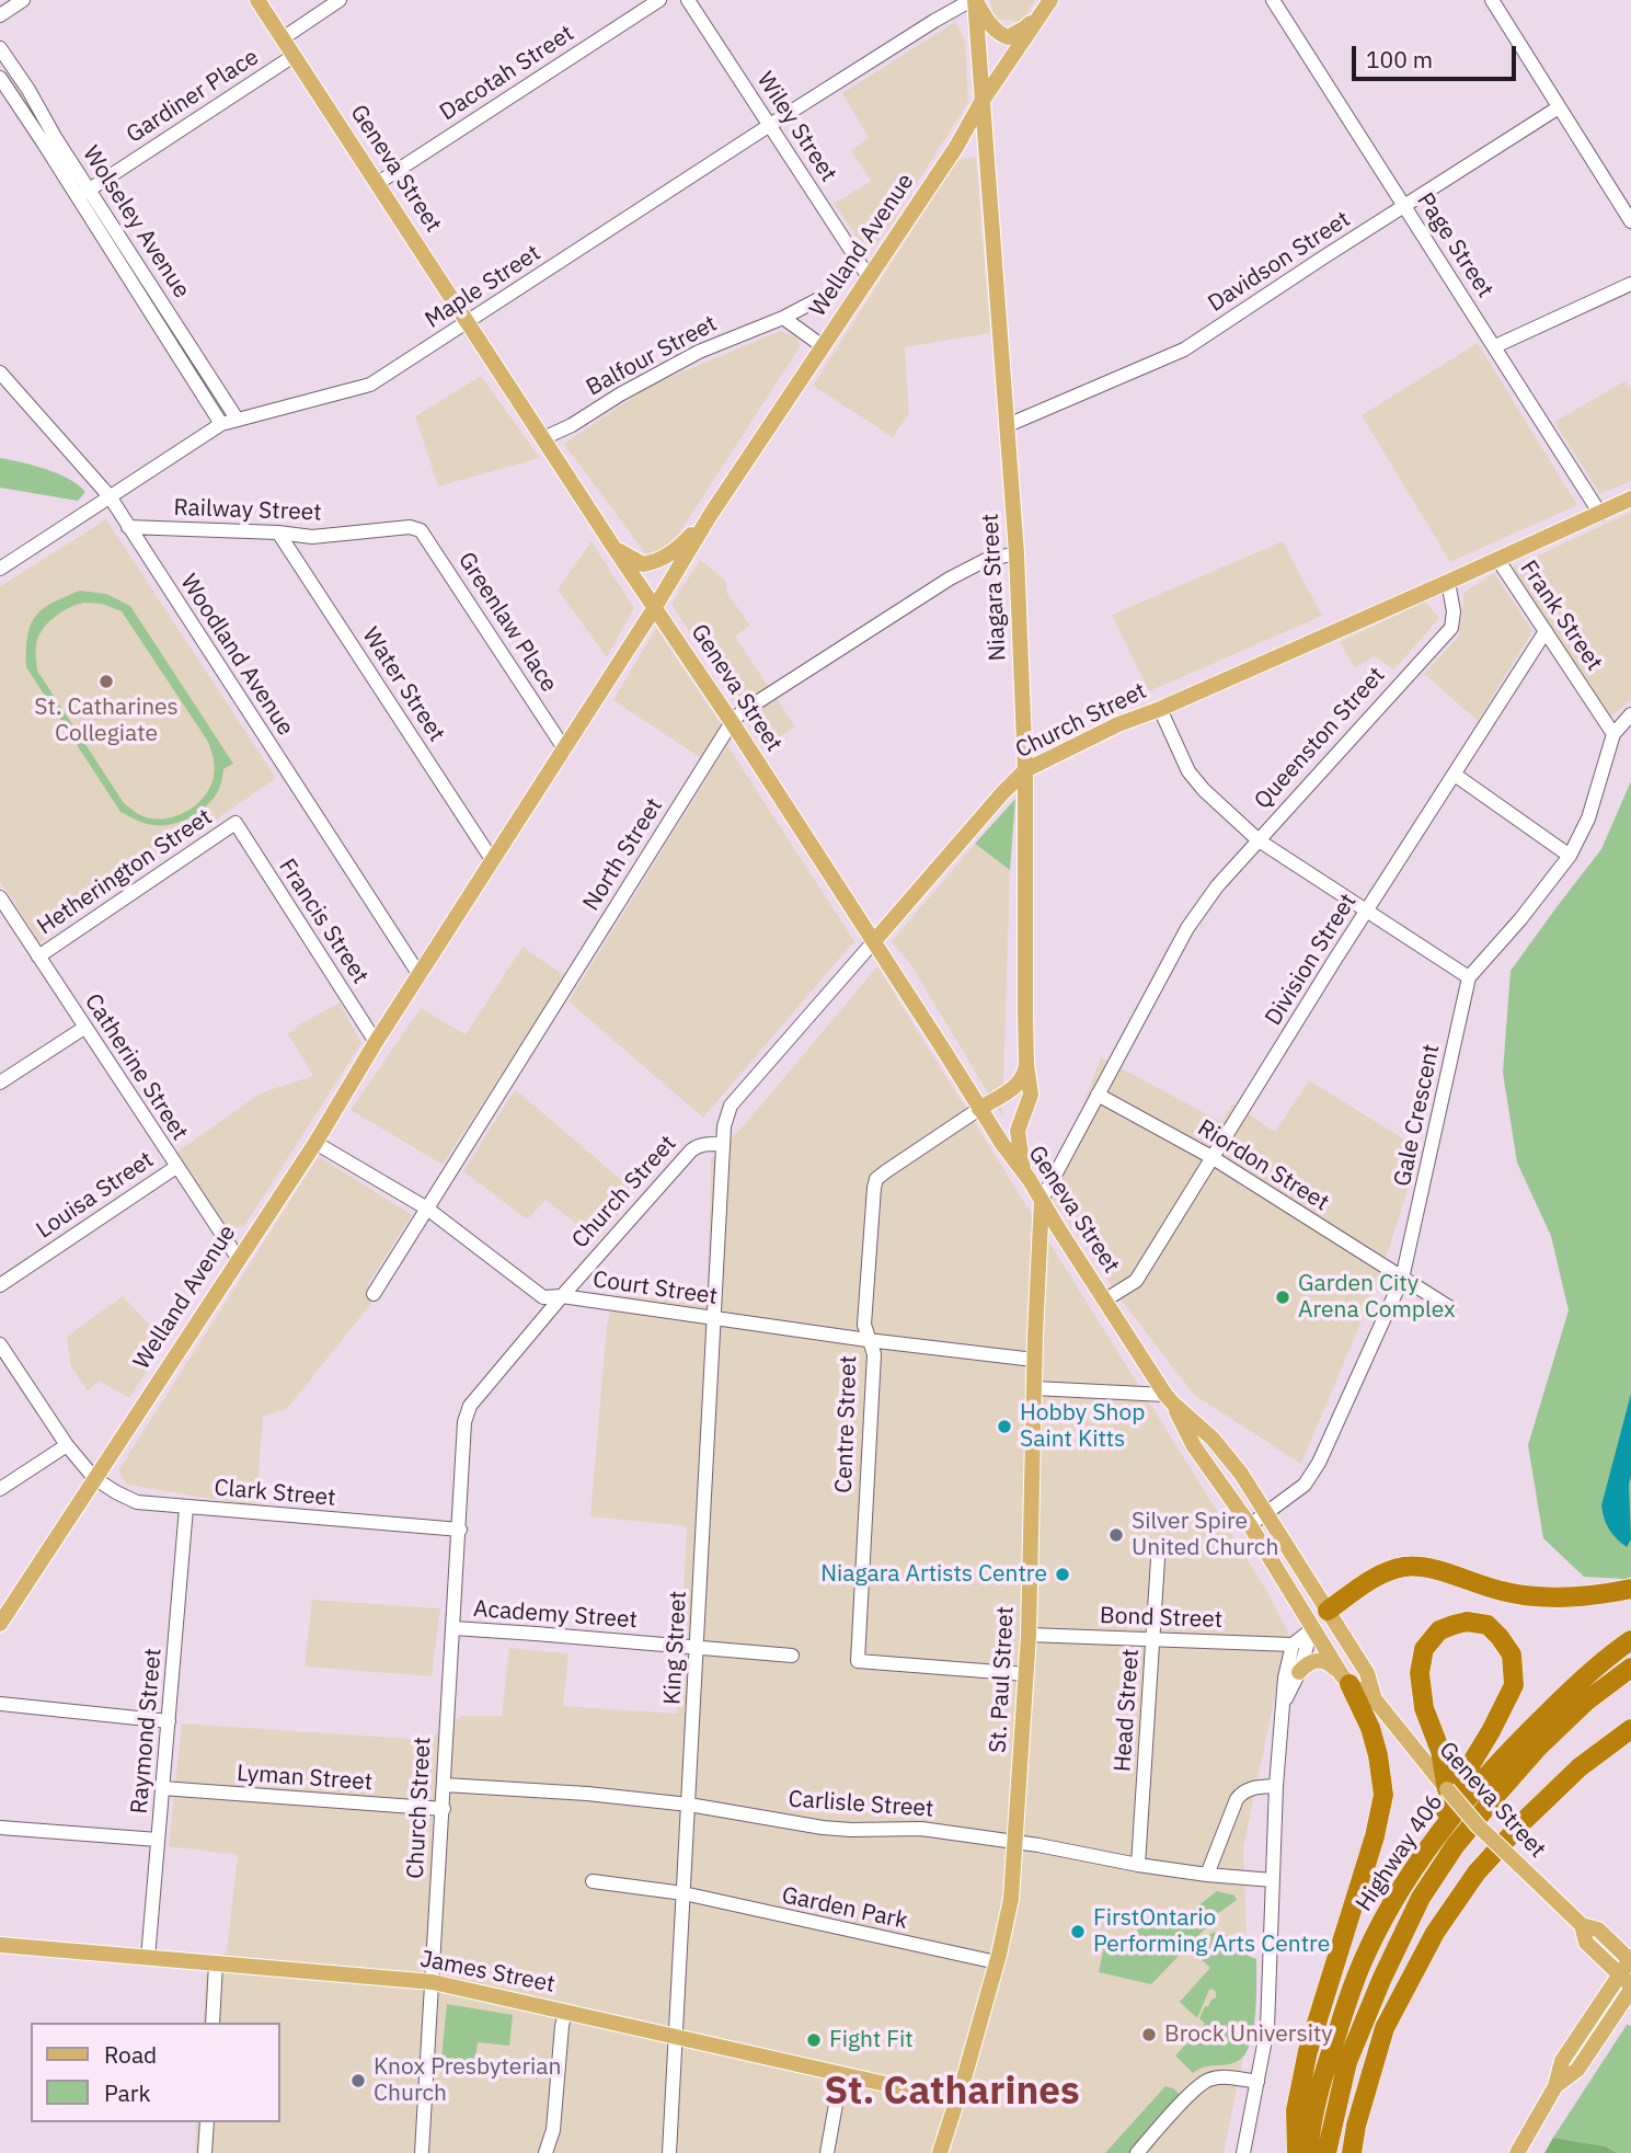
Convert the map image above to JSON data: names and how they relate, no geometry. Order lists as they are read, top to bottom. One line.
{"streets":{"highway":["Highway 406"],"main road":["Geneva Street","Welland Avenue","Niagara Street","Church Street","St. Paul Street","James Street"],"street":["Dacotah Street","Gardiner Place","Wiley Street","Wolseley Avenue","Page Street","Davidson Street","Maple Street","Balfour Street","Railway Street","Frank Street","Greenlaw Place","Woodland Avenue","Water Street","Queenston Street","North Street","Hetherington Street","Francis Street","Division Street","Catherine Street","Gale Crescent","Riordon Street","Louisa Street","Court Street","Centre Street","Clark Street","Academy Street","Bond Street","King Street","Head Street","Raymond Street","Lyman Street","Carlisle Street","Garden Park"]},"crossings":[["Dacotah Street","Geneva Street"],["Gardiner Place","Geneva Street"],["Gardiner Place","Wolseley Avenue"],["Wiley Street","Welland Avenue"],["Wiley Street","Maple Street"],["Geneva Street","Welland Avenue"],["Geneva Street","Maple Street"],["Geneva Street","Balfour Street"],["Geneva Street","Niagara Street"],["Geneva Street","Church Street"],["Geneva Street","Queenston Street"],["Geneva Street","North Street"],["Geneva Street","Division Street"],["Geneva Street","Gale Crescent"],["Geneva Street","Centre Street"],["Geneva Street","St. Paul Street"],["Wolseley Avenue","Maple Street"],["Welland Avenue","Niagara Street"],["Welland Avenue","Greenlaw Place"],["Welland Avenue","Woodland Avenue"],["Welland Avenue","Water Street"],["Welland Avenue","Francis Street"],["Welland Avenue","Catherine Street"],["Welland Avenue","Court Street"],["Welland Avenue","Clark Street"],["Page Street","Davidson Street"],["Davidson Street","Niagara Street"],["Maple Street","Niagara Street"],["Maple Street","Woodland Avenue"],["Railway Street","Greenlaw Place"],["Railway Street","Woodland Avenue"],["Railway Street","Water Street"],["Niagara Street","Church Street"],["Niagara Street","North Street"],["Frank Street","Division Street"],["Frank Street","Gale Crescent"],["Church Street","Queenston Street"],["Church Street","Court Street"],["Church Street","Clark Street"],["Church Street","Academy Street"],["Church Street","King Street"],["Church Street","Lyman Street"],["Church Street","Carlisle Street"],["Church Street","James Street"],["Queenston Street","Riordon Street"],["Queenston Street","St. Paul Street"],["North Street","Court Street"],["Hetherington Street","Francis Street"],["Hetherington Street","Catherine Street"],["Division Street","Riordon Street"],["Catherine Street","Louisa Street"],["Gale Crescent","Riordon Street"],["Court Street","Centre Street"],["Court Street","King Street"],["Court Street","St. Paul Street"],["Centre Street","St. Paul Street"],["Clark Street","Raymond Street"],["Academy Street","King Street"],["Bond Street","St. Paul Street"],["Bond Street","Head Street"],["King Street","Carlisle Street"],["King Street","Garden Park"],["King Street","James Street"],["St. Paul Street","Carlisle Street"],["St. Paul Street","Garden Park"],["St. Paul Street","James Street"],["Head Street","Carlisle Street"],["Raymond Street","Lyman Street"],["Raymond Street","James Street"]],"districts":["St. Catharines"],"places":["St. Catharines Collegiate","Garden City Arena Complex","Hobby Shop Saint Kitts","Silver Spire United Church","Niagara Artists Centre","FirstOntario Performing Arts Centre","Brock University","Fight Fit","Knox Presbyterian Church"],"legend":["Road","Park"],"scale_bar":"100 m"}
